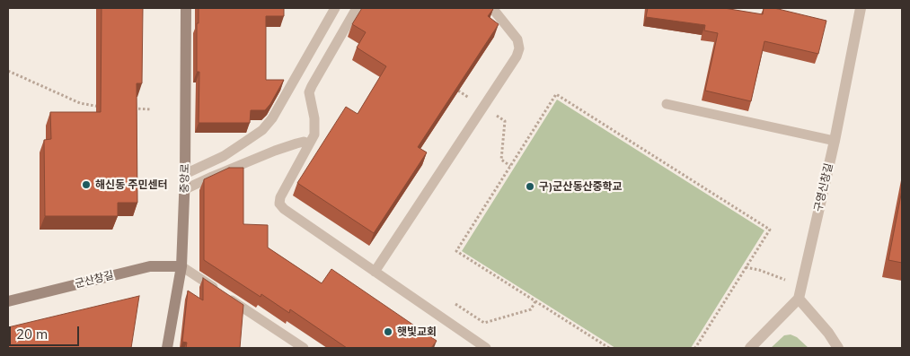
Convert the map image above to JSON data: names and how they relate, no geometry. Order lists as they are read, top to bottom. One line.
{"streets":{"street":["중앙로","구영신창길","군산창길"]},"crossings":[["중앙로","군산창길"]],"places":["해신동 주민센터","구)군산동산중학교","햇빛교회"],"scale_bar":"20 m"}
